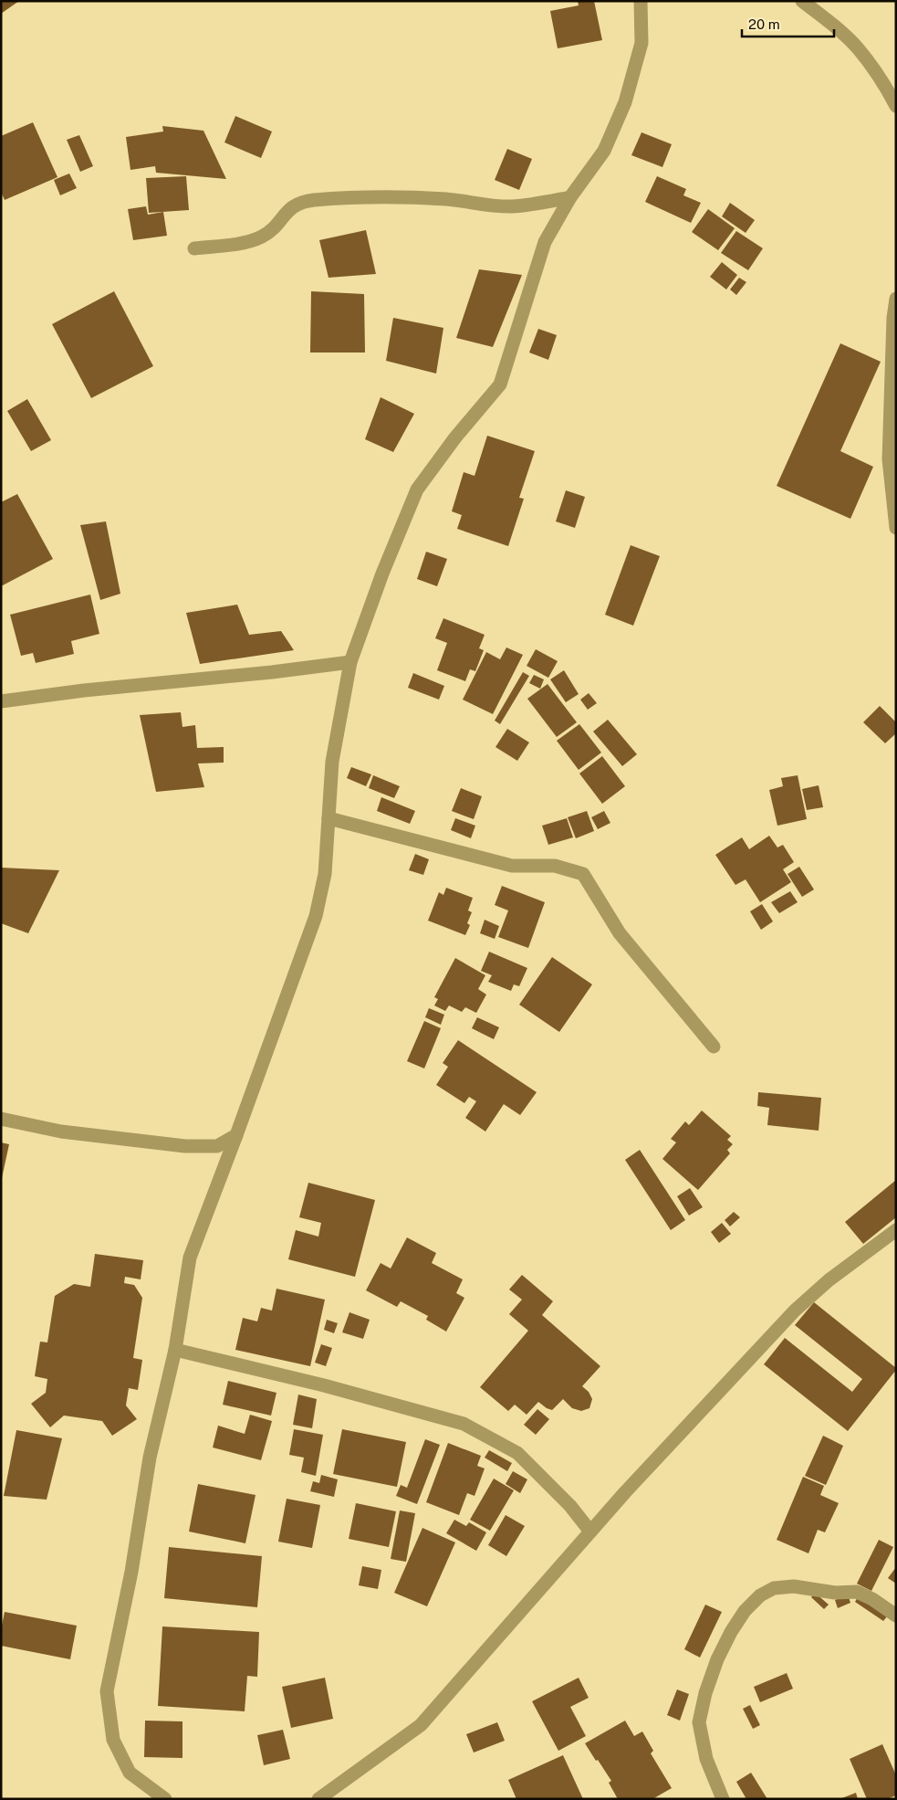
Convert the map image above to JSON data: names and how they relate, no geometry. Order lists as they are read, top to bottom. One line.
{"scale_bar":"20 m"}
